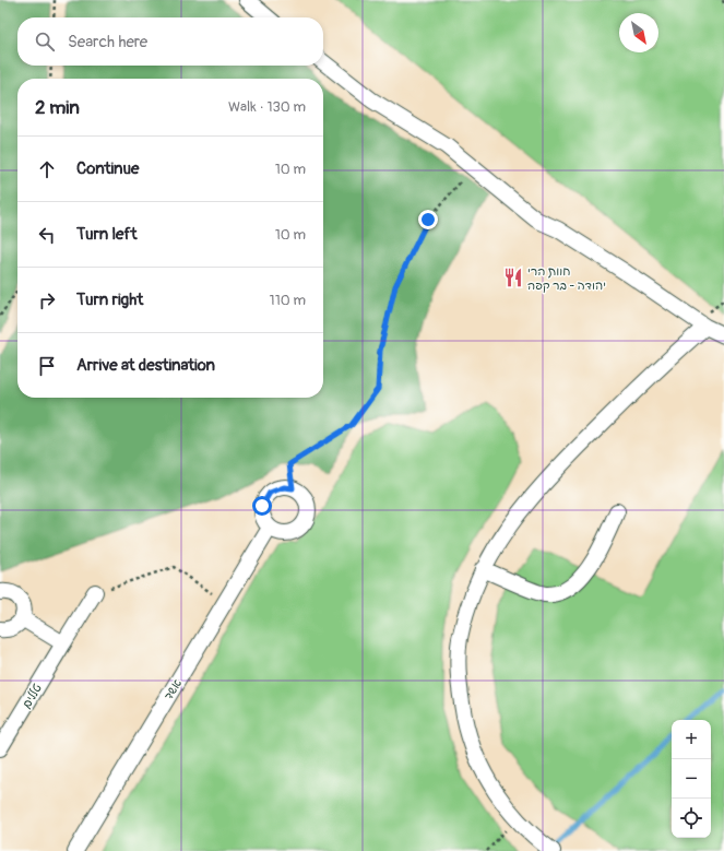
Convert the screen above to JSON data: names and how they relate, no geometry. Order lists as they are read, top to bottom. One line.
{"streets":{"street":["אשד","טללים"]},"places":{"restaurant":["חוות הרי יהודה - בר קפה"]},"north":"bottom right","page":{"search":"Search here","heading":["2 min","Walk · 130 m"],"list":[["Continue","10 m"],["Turn left","10 m"],["Turn right","110 m"],"Arrive at destination"],"map_buttons":["+","−"]}}
